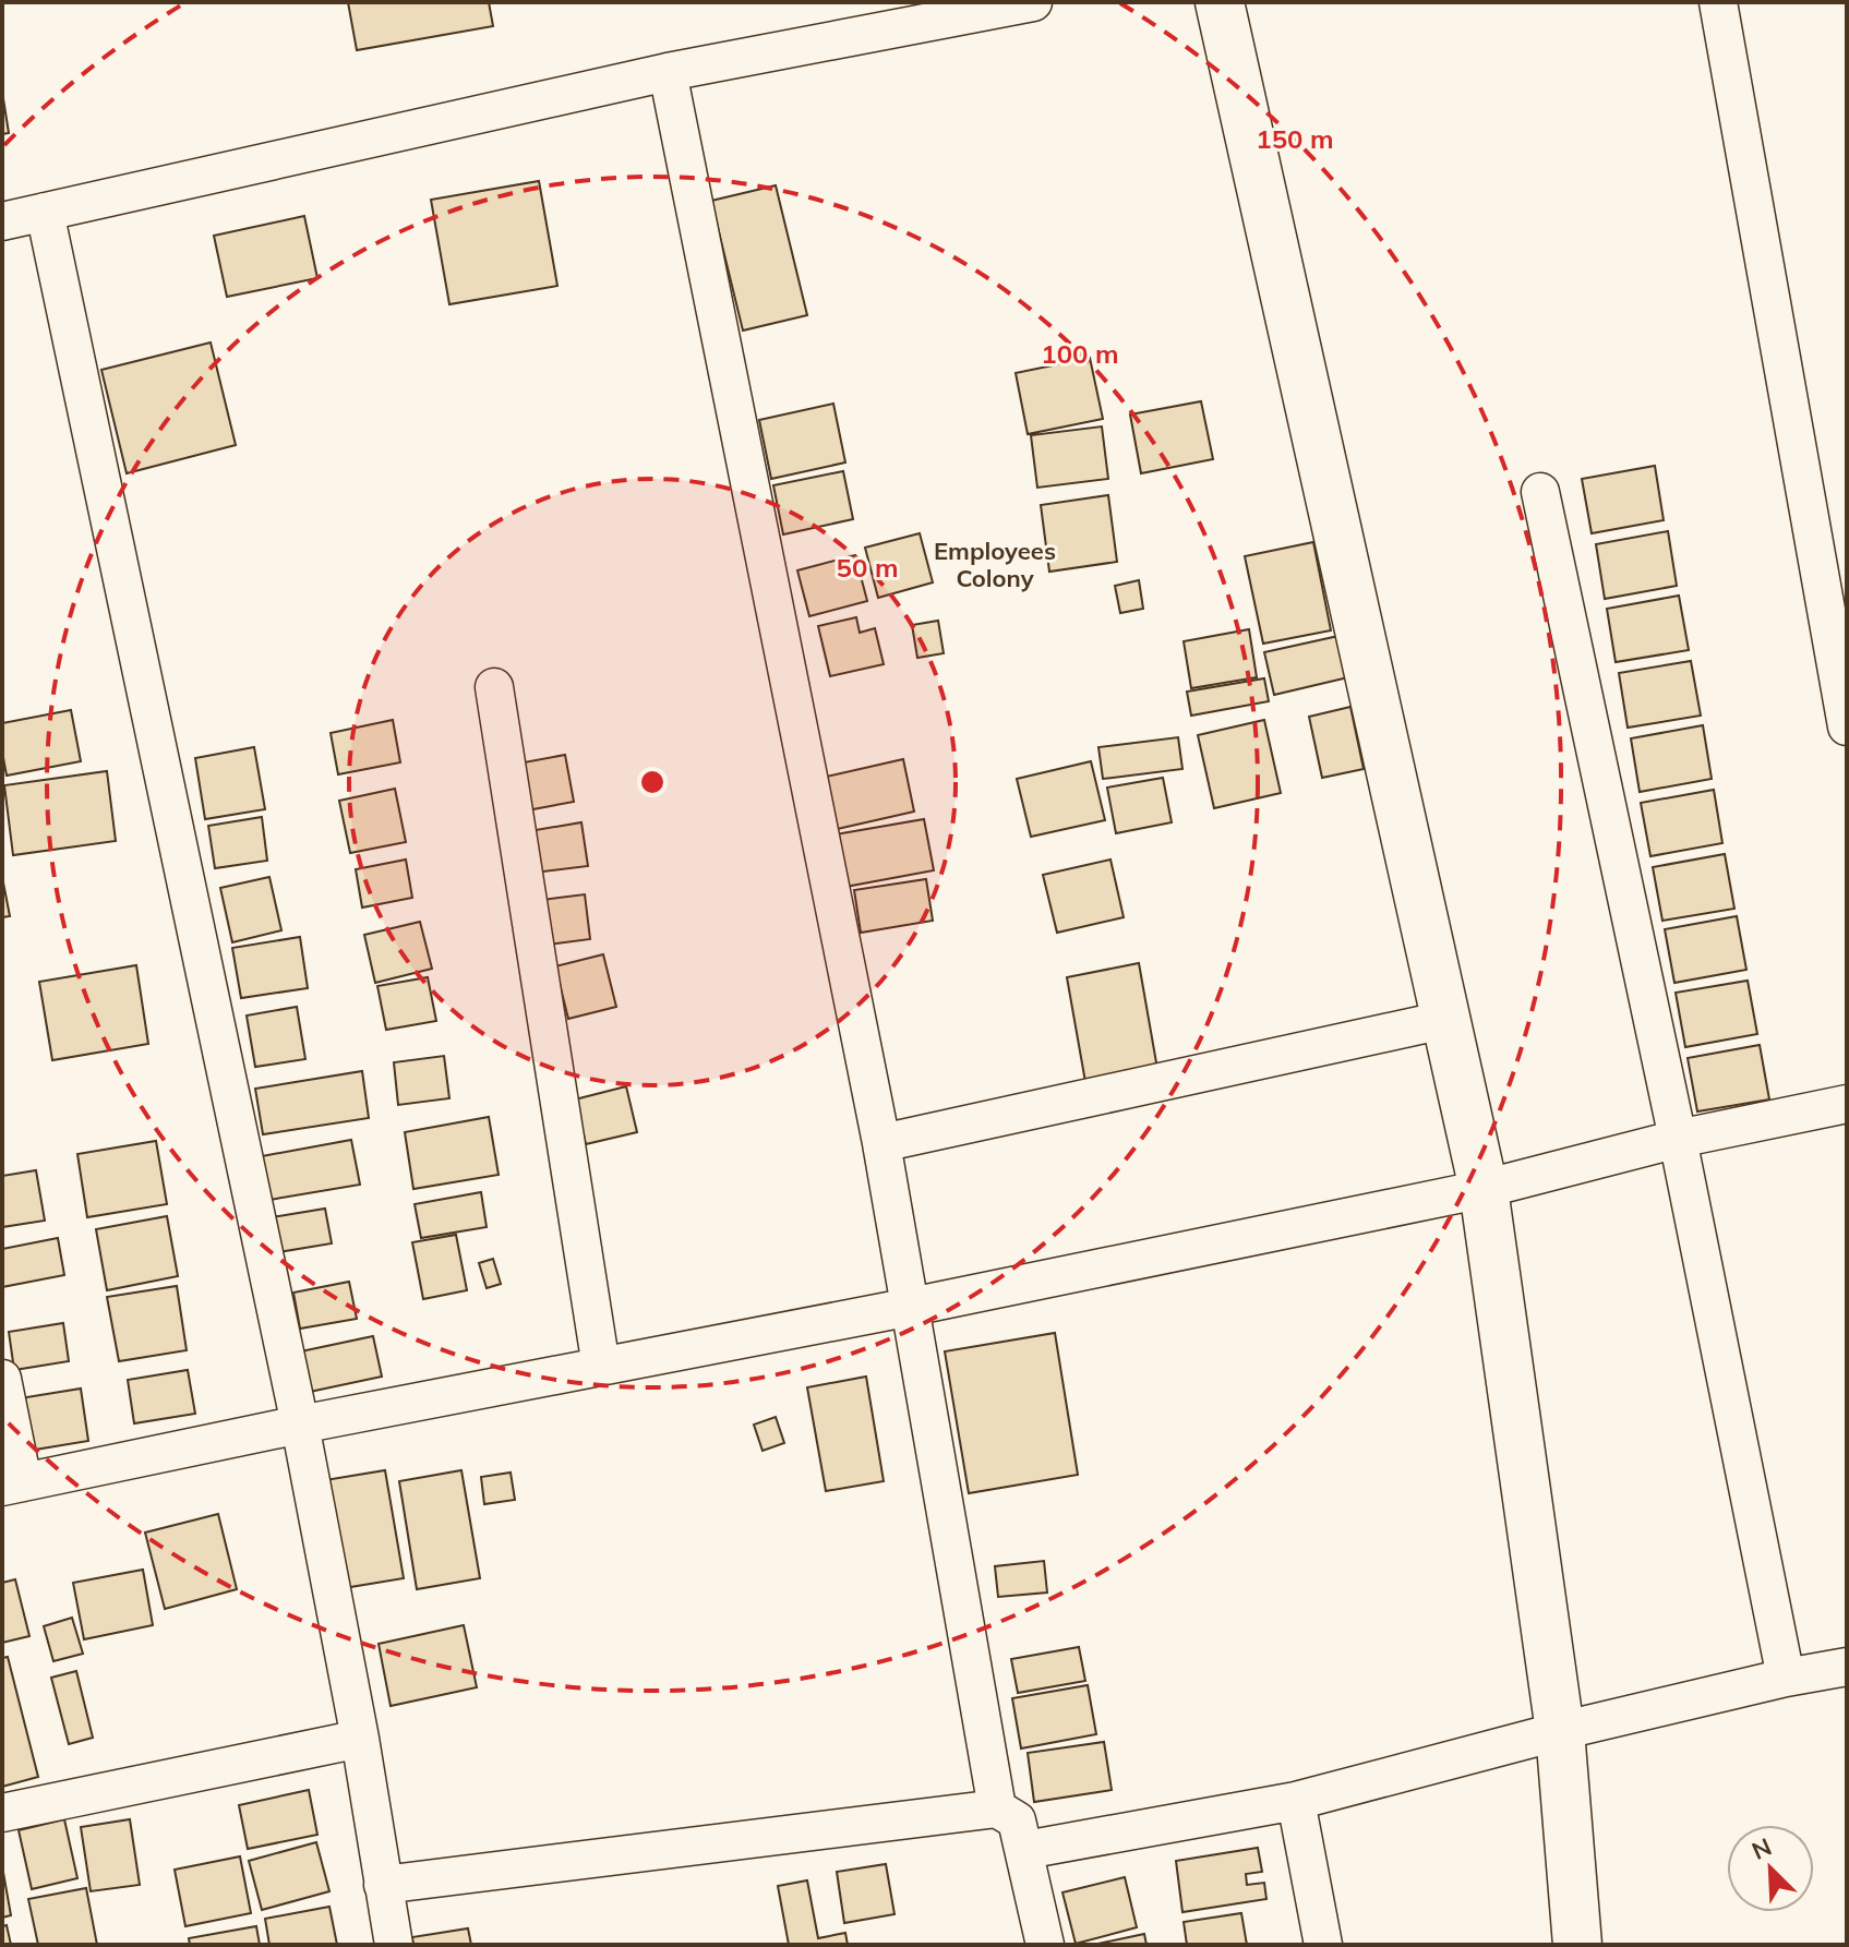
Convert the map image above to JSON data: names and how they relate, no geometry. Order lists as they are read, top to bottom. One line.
{"districts":["Employees Colony"],"north":"top left","rings":["150 m","100 m","50 m"]}
